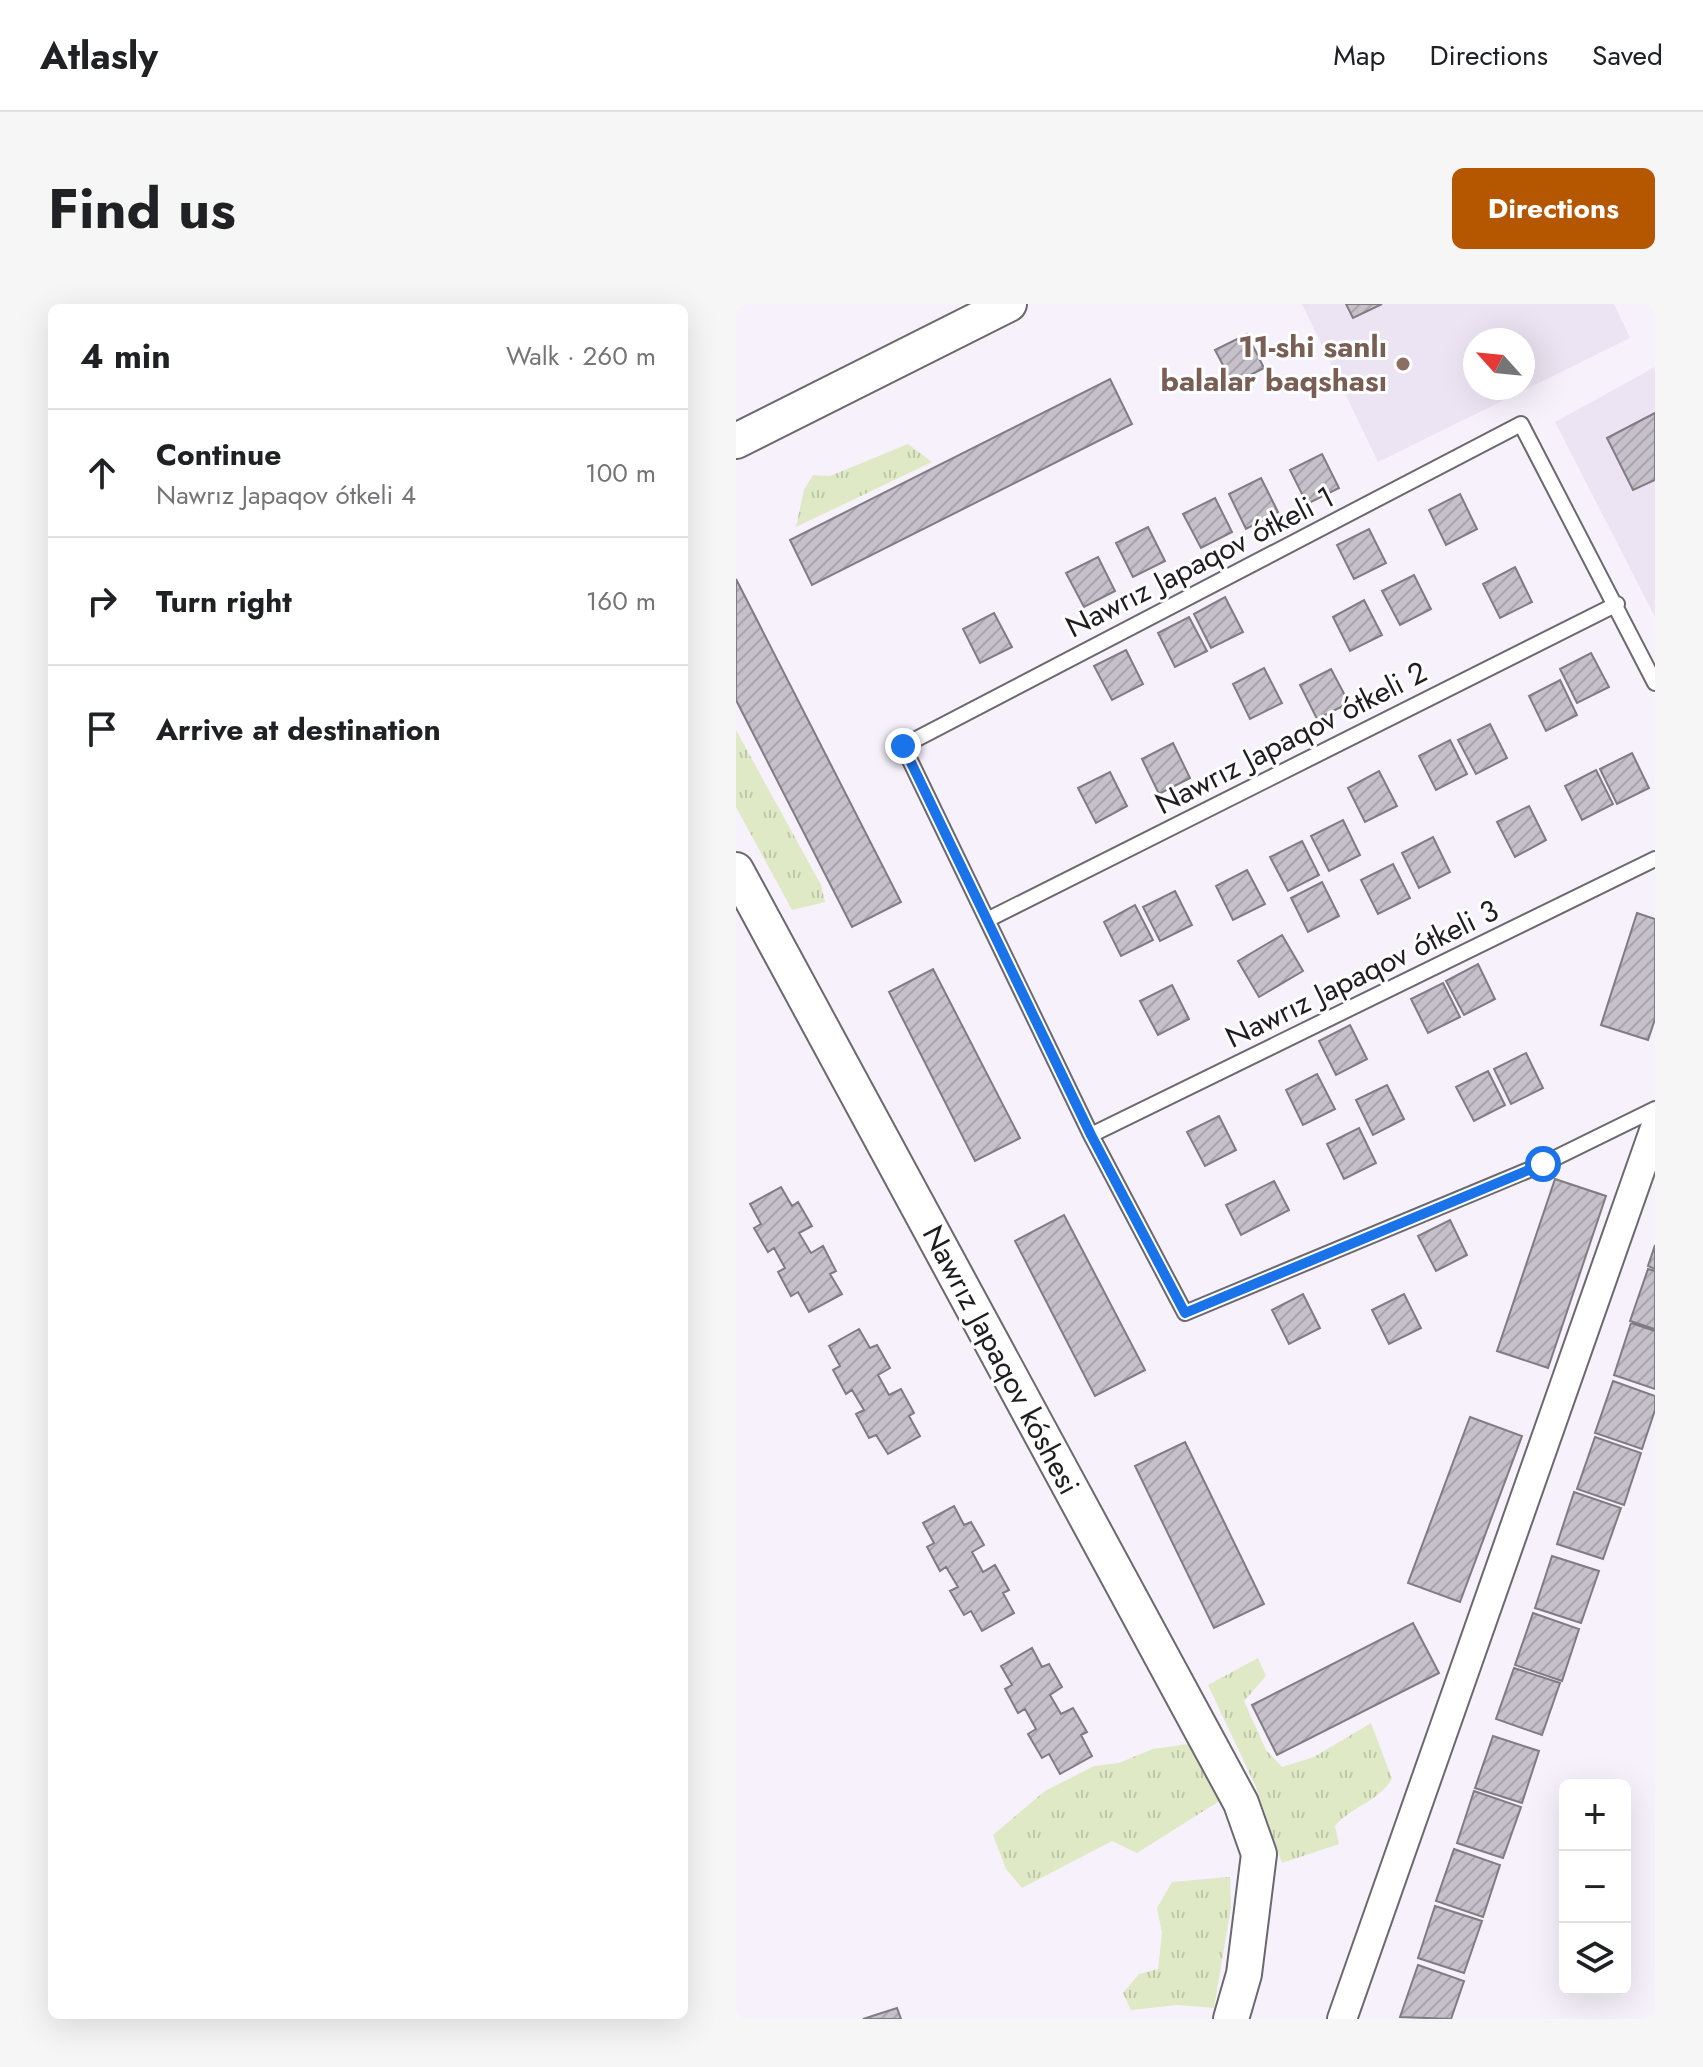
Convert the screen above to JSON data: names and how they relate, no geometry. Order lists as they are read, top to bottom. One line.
{"streets":{"street":["Nawrız Japaqov kóshesi"],"lane":["Nawrız Japaqov ótkeli 1","Nawrız Japaqov ótkeli 2","Nawrız Japaqov ótkeli 3"]},"crossings":[["Nawrız Japaqov ótkeli 1","Nawrız Japaqov ótkeli 2"]],"places":["11-shi sanlı balalar baqshası"],"north":"top left","page":{"header":"Atlasly","nav":["Map","Directions","Saved"],"title":"Find us","buttons":"Directions","heading":["4 min","Walk · 260 m"],"list":[["Continue","Nawrız Japaqov ótkeli 4","100 m"],["Turn right","160 m"],"Arrive at destination"],"map_buttons":["+","−"]}}
